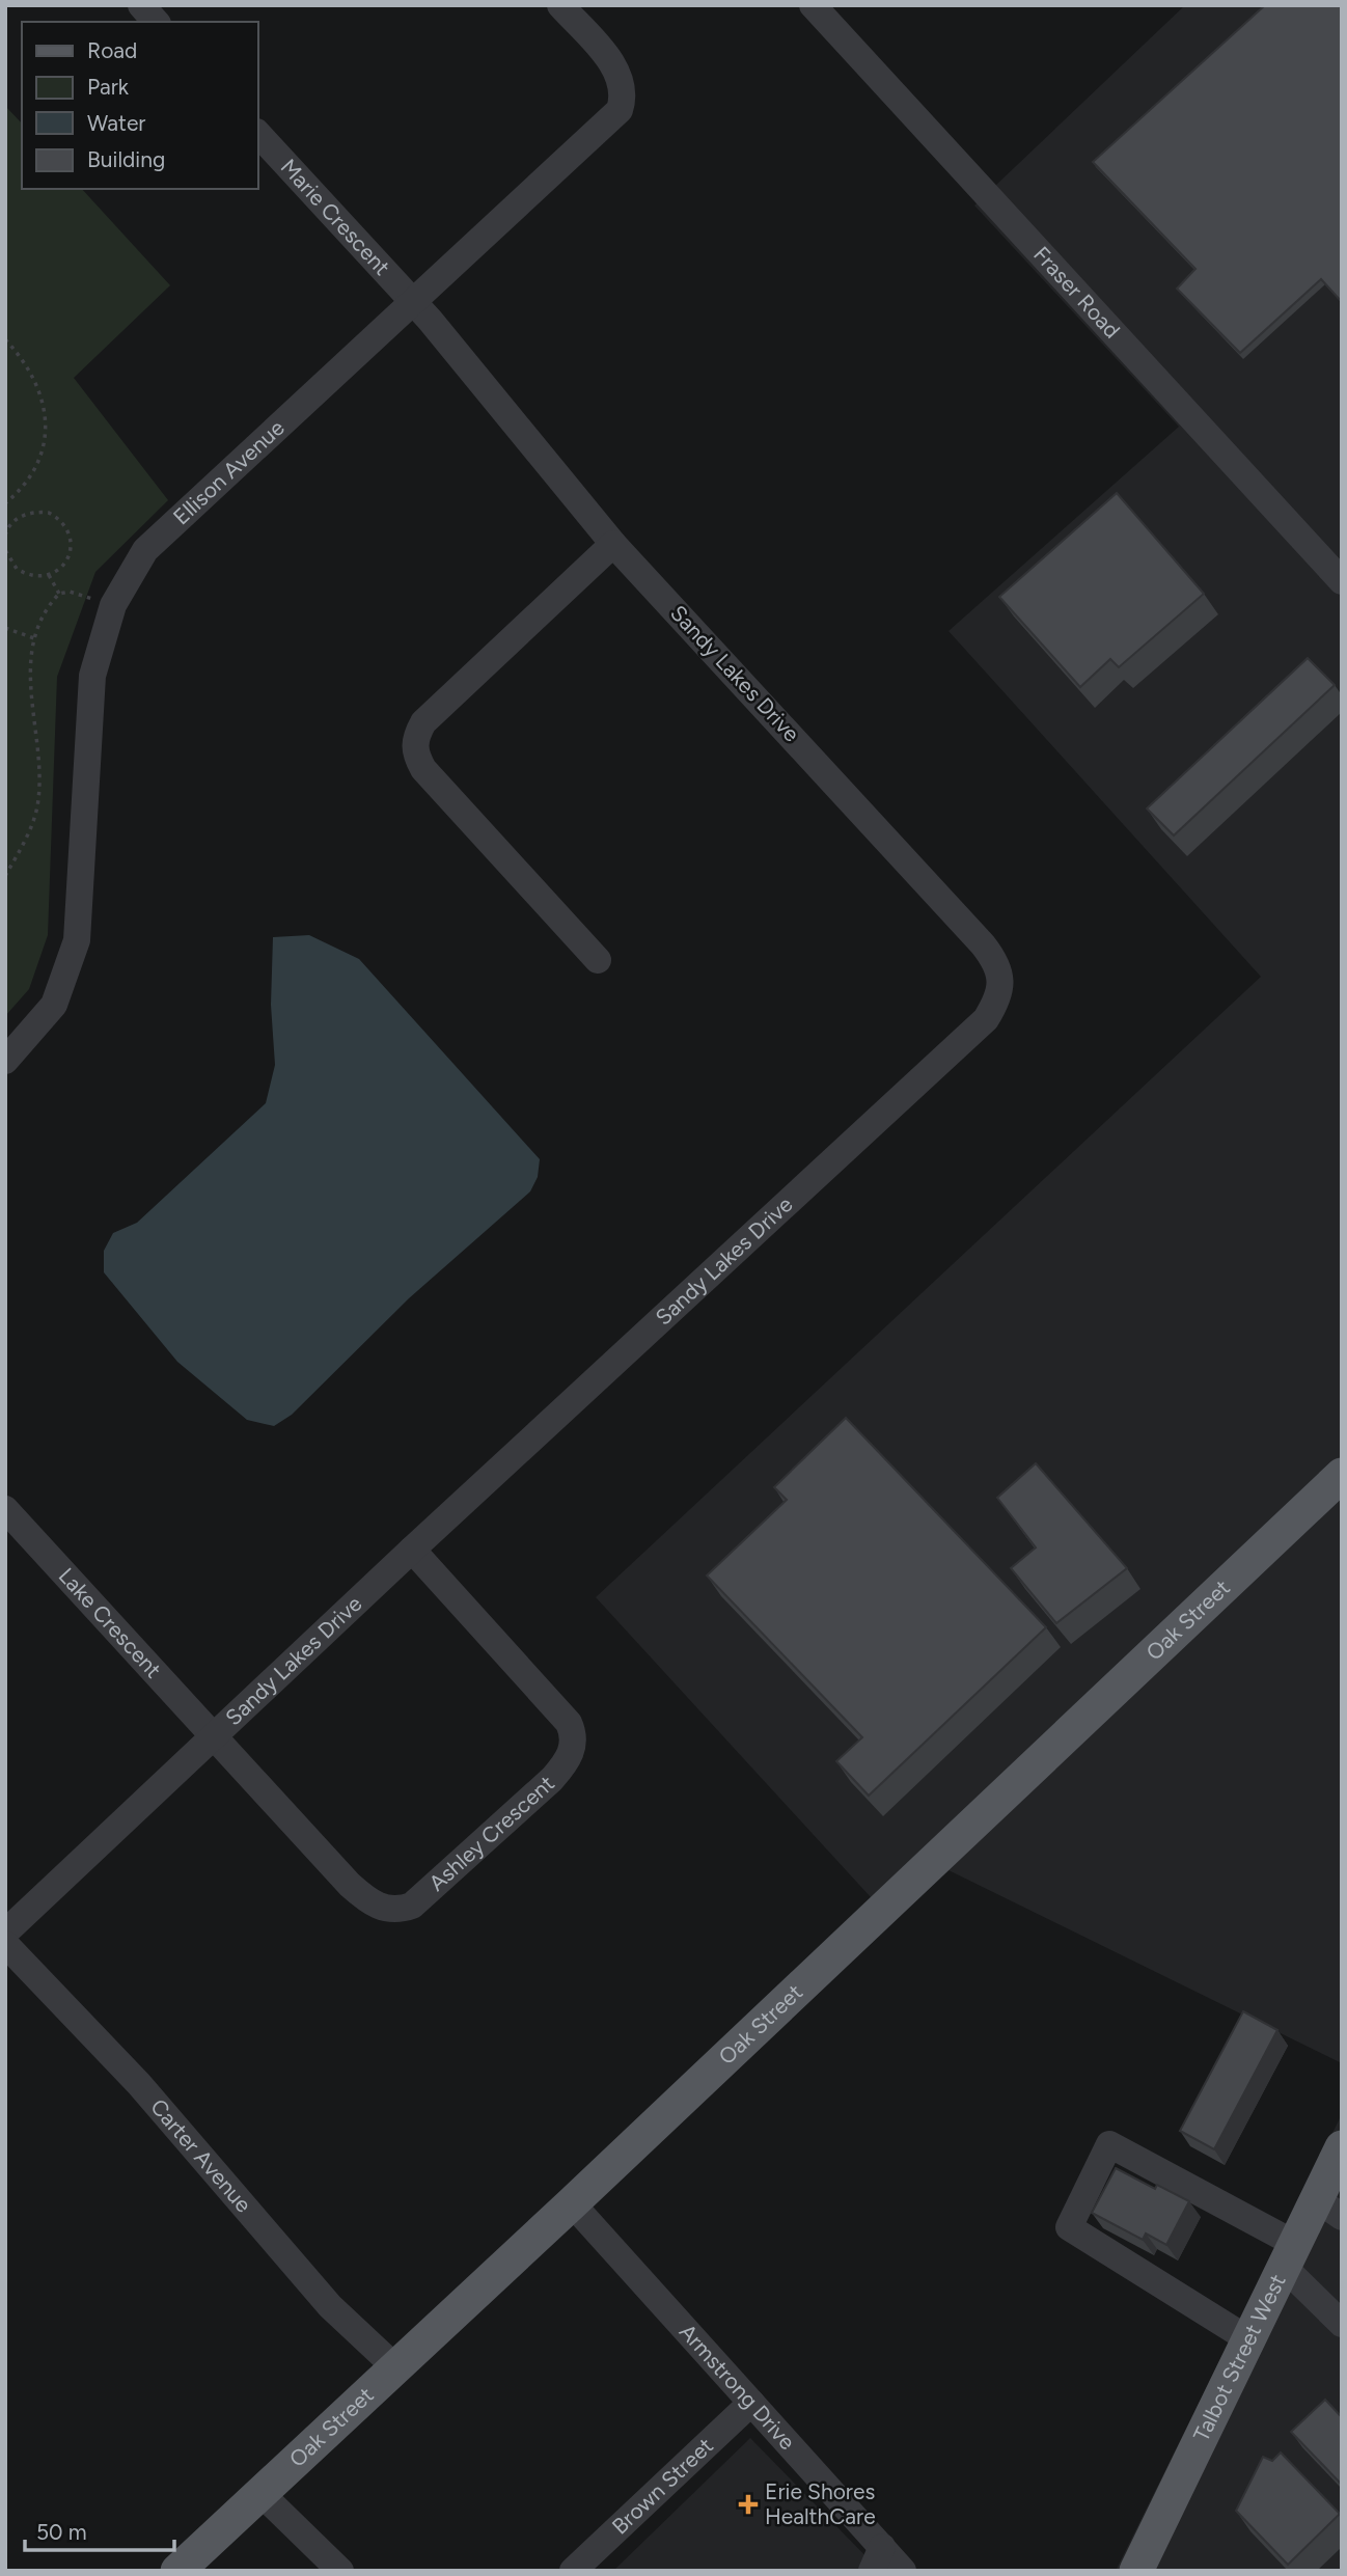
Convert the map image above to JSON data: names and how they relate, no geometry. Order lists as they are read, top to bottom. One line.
{"streets":{"main road":["Oak Street","Talbot Street West"],"street":["Marie Crescent","Fraser Road","Ellison Avenue","Sandy Lakes Drive","Lake Crescent","Ashley Crescent","Carter Avenue","Armstrong Drive","Brown Street"]},"crossings":[["Marie Crescent","Ellison Avenue"],["Marie Crescent","Sandy Lakes Drive"],["Ellison Avenue","Sandy Lakes Drive"],["Sandy Lakes Drive","Lake Crescent"],["Sandy Lakes Drive","Ashley Crescent"],["Oak Street","Carter Avenue"],["Oak Street","Armstrong Drive"],["Lake Crescent","Ashley Crescent"],["Armstrong Drive","Brown Street"]],"places":{"health":["Erie Shores HealthCare"]},"legend":["Road","Park","Water","Building"],"scale_bar":"50 m"}
